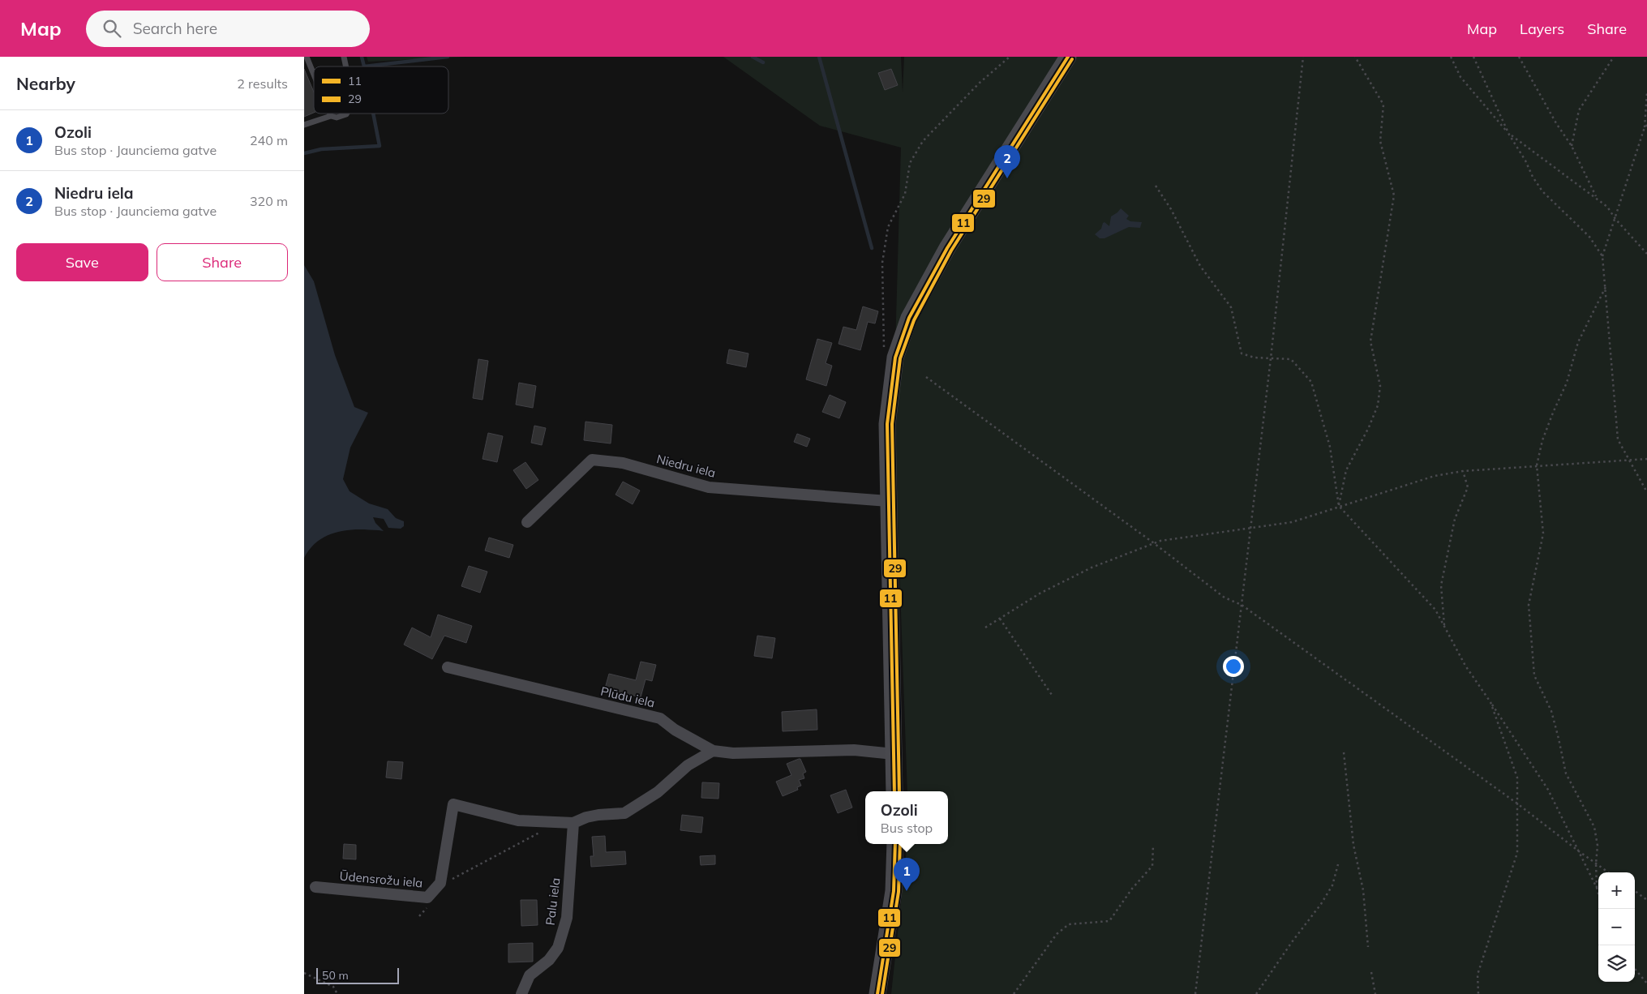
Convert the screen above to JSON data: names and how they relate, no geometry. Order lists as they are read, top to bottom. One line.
{"streets":{"street":["Niedru iela","Plūdu iela","Ūdensrožu iela","Palu iela"]},"crossings":[["Plūdu iela","Ūdensrožu iela"],["Ūdensrožu iela","Palu iela"]],"lines":["transit line 11","transit line 29"],"legend":["11","29"],"scale_bar":"50 m","page":{"header":"Map","search":"Search here","nav":["Map","Layers","Share"],"heading":["Nearby","2 results"],"list":[{"mark":"1","name":"Ozoli","note":"Bus stop · Jaunciema gatve","value":"240 m"},{"mark":"2","name":"Niedru iela","note":"Bus stop · Jaunciema gatve","value":"320 m"}],"pins":["2","1"],"buttons":["Save","Share"],"popup":["Ozoli","Bus stop"],"map_buttons":["+","−"],"scale":"50 m"}}
